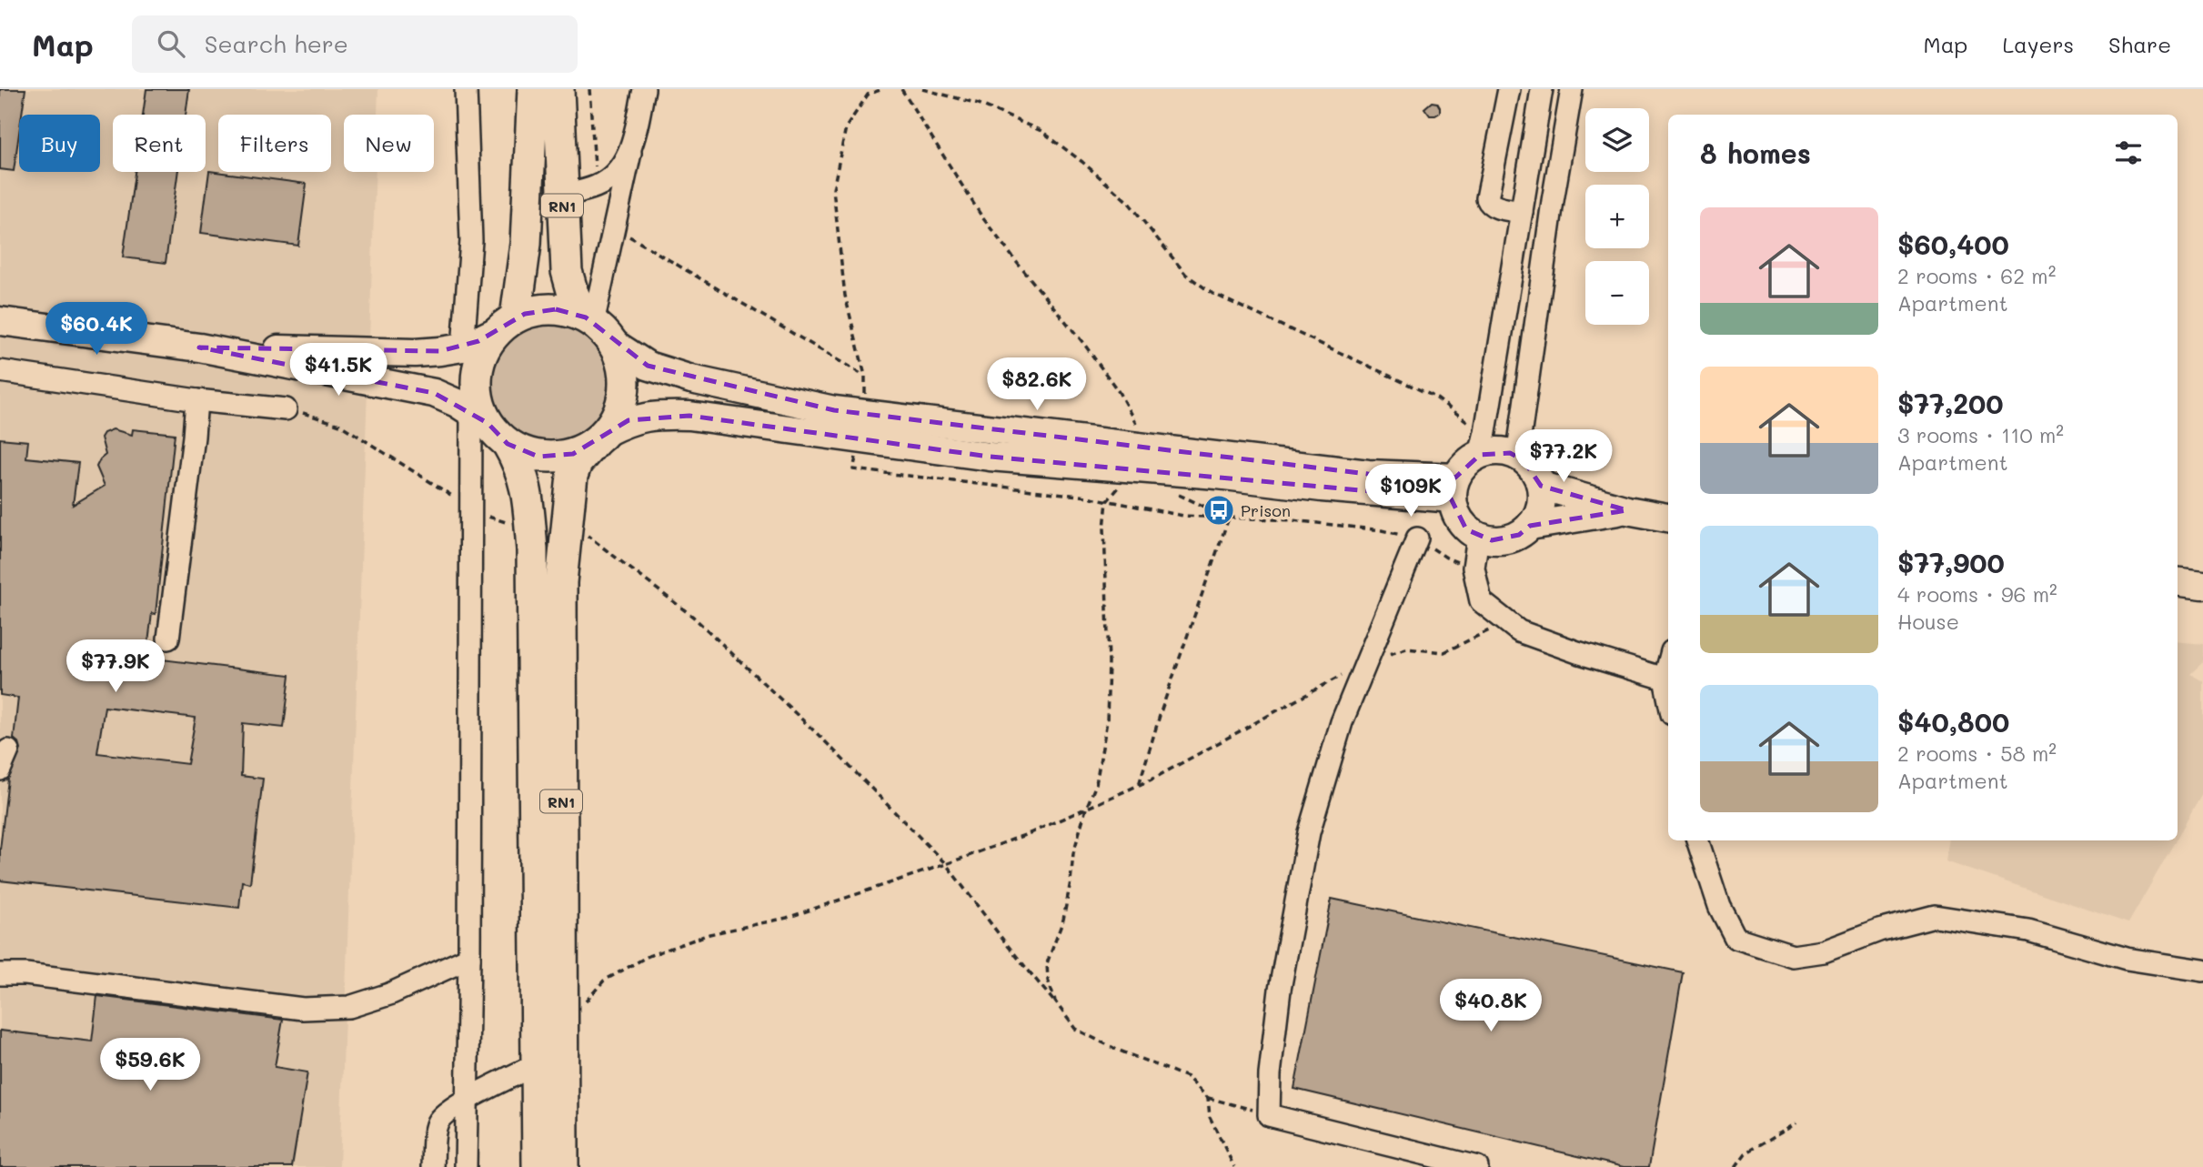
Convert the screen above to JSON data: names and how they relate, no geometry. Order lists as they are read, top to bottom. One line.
{"streets":{"highway":["RN1"]},"places":{"bus stop":["Prison"]},"page":{"header":"Map","search":"Search here","nav":["Map","Layers","Share"],"map_buttons":["+","−"],"chip":["Buy","Rent","Filters","New"],"heading":"8 homes","list":[{"name":"$60,400","note":"2 rooms · 62 m² · Apartment"},{"name":"$77,200","note":"3 rooms · 110 m² · Apartment"},{"name":"$77,900","note":"4 rooms · 96 m² · House"},{"name":"$40,800","note":"2 rooms · 58 m² · Apartment"}],"price":["$60.4K","$41.5K","$82.6K","$77.2K","$109K","$77.9K","$40.8K","$59.6K"]}}
